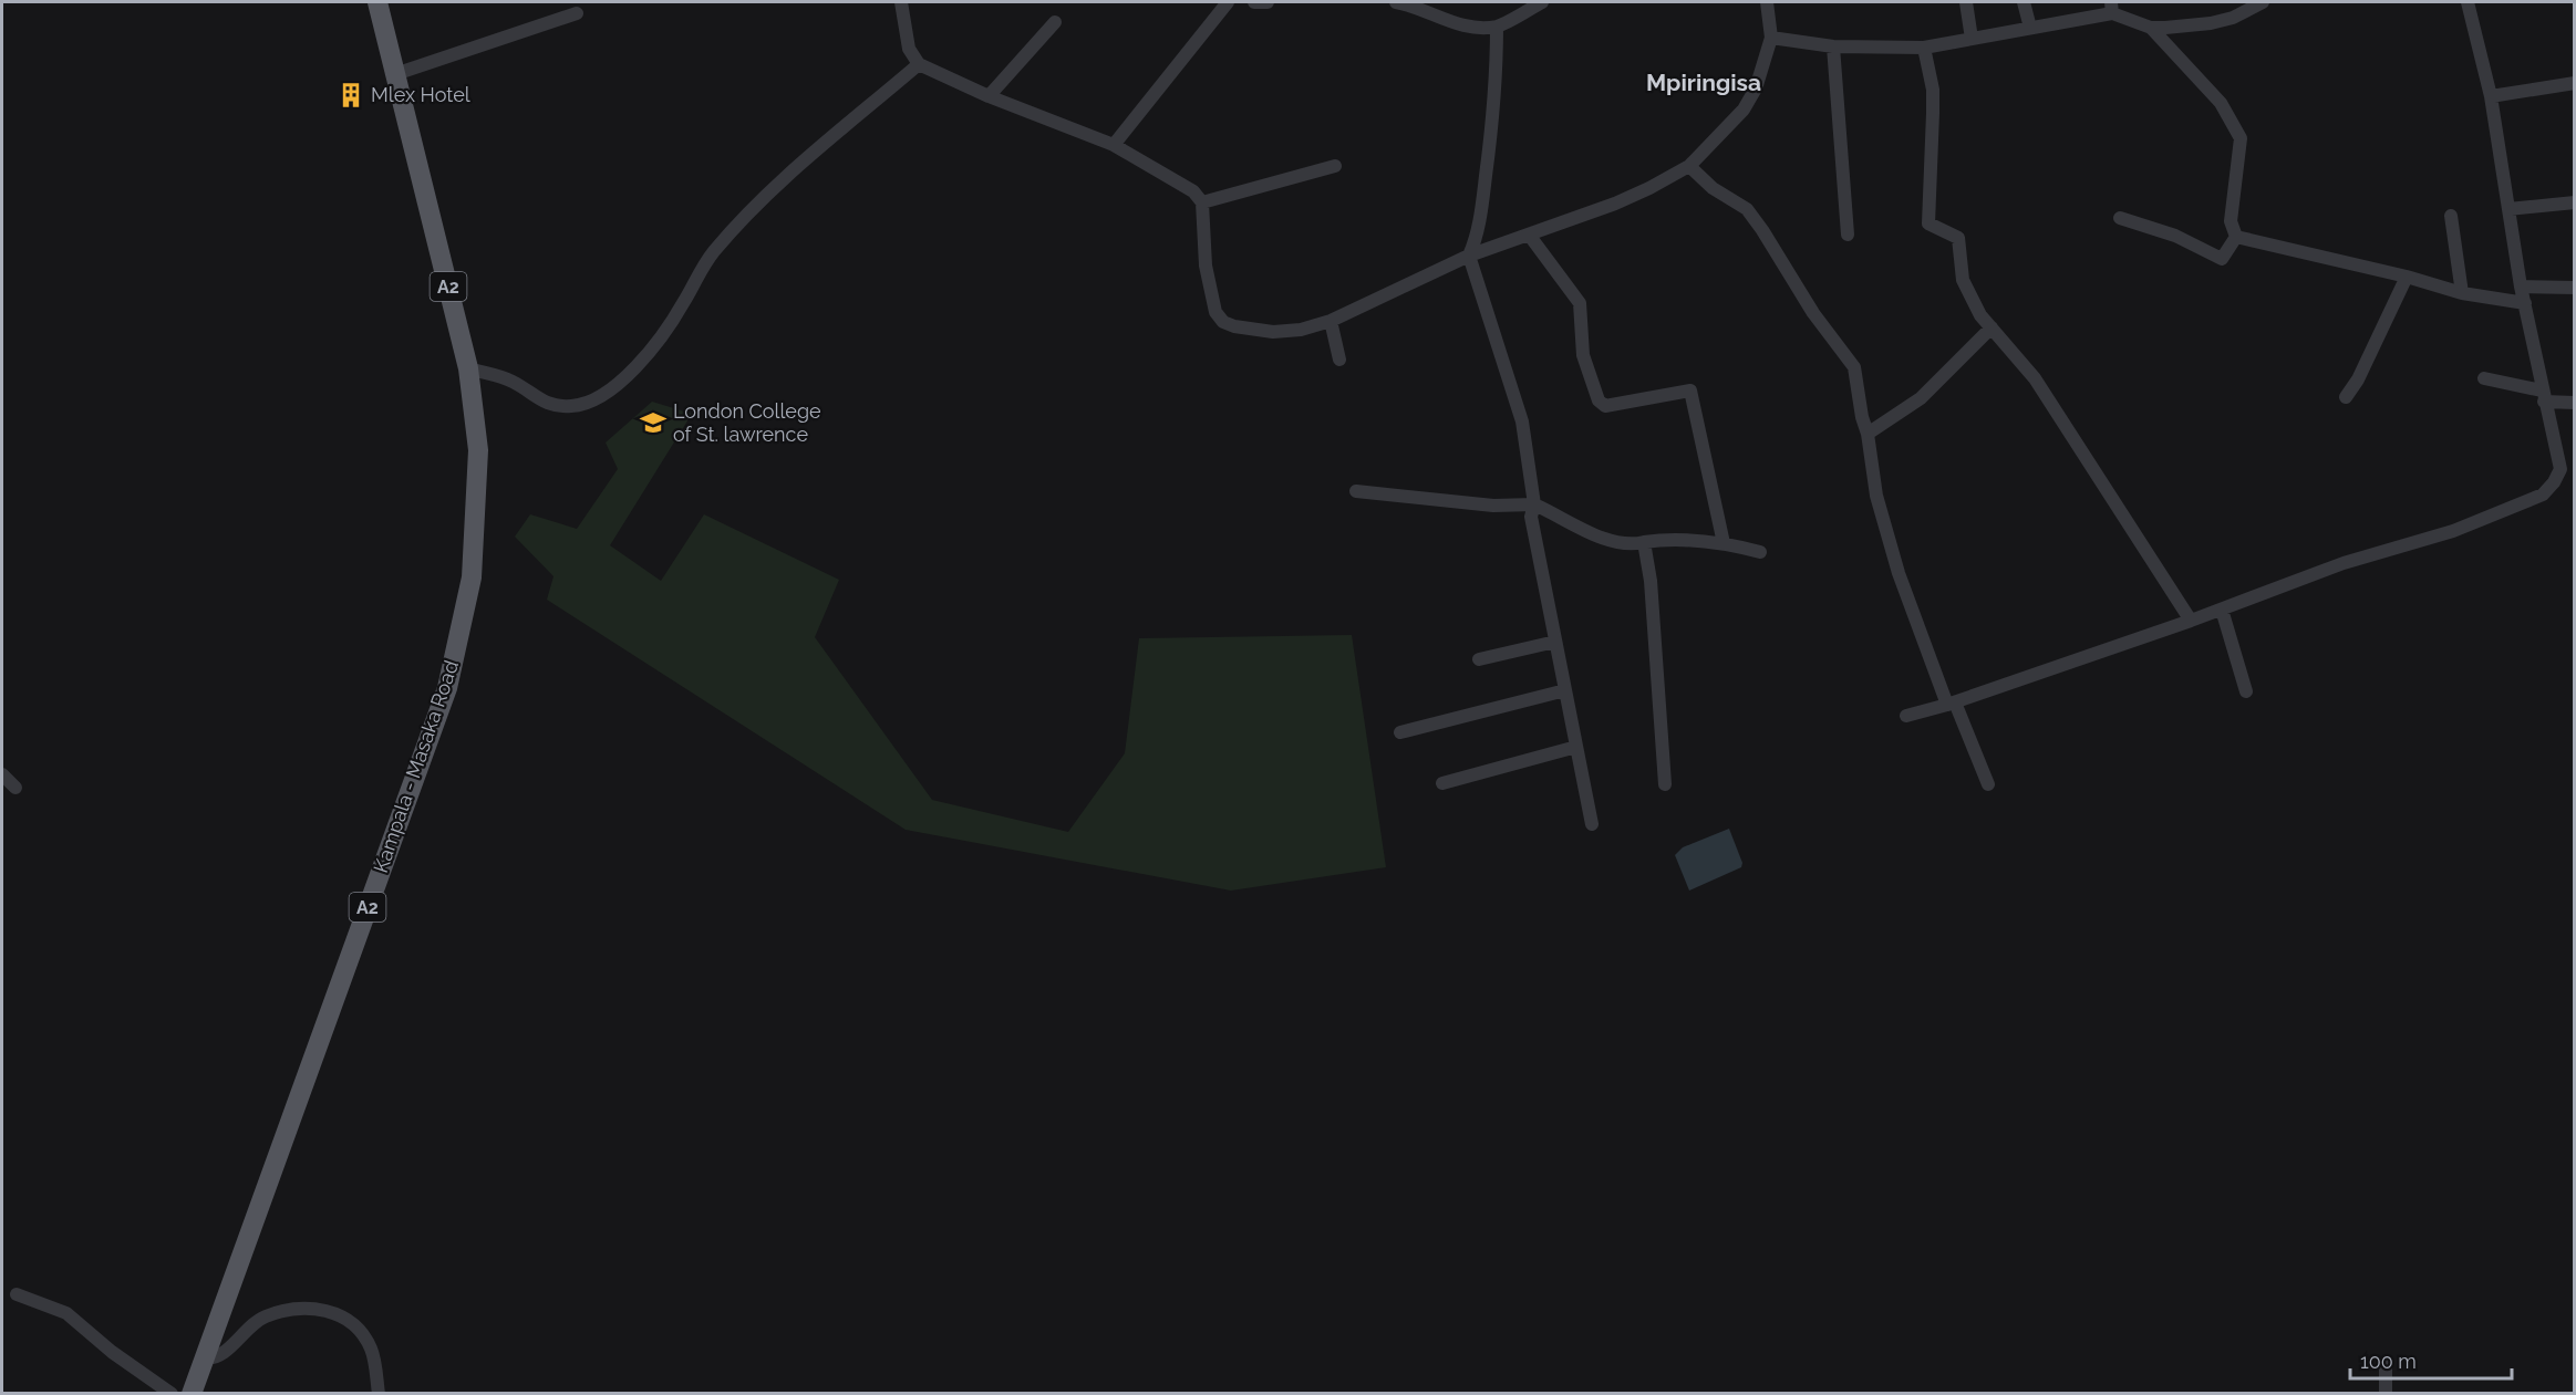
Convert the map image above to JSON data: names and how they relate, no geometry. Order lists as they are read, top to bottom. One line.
{"streets":{"main road":["A2","Kampala - Masaka Road"]},"districts":["Mpiringisa"],"places":{"building":["Mlex Hotel"],"school or university":["London College of St. lawrence"]},"scale_bar":"100 m"}
